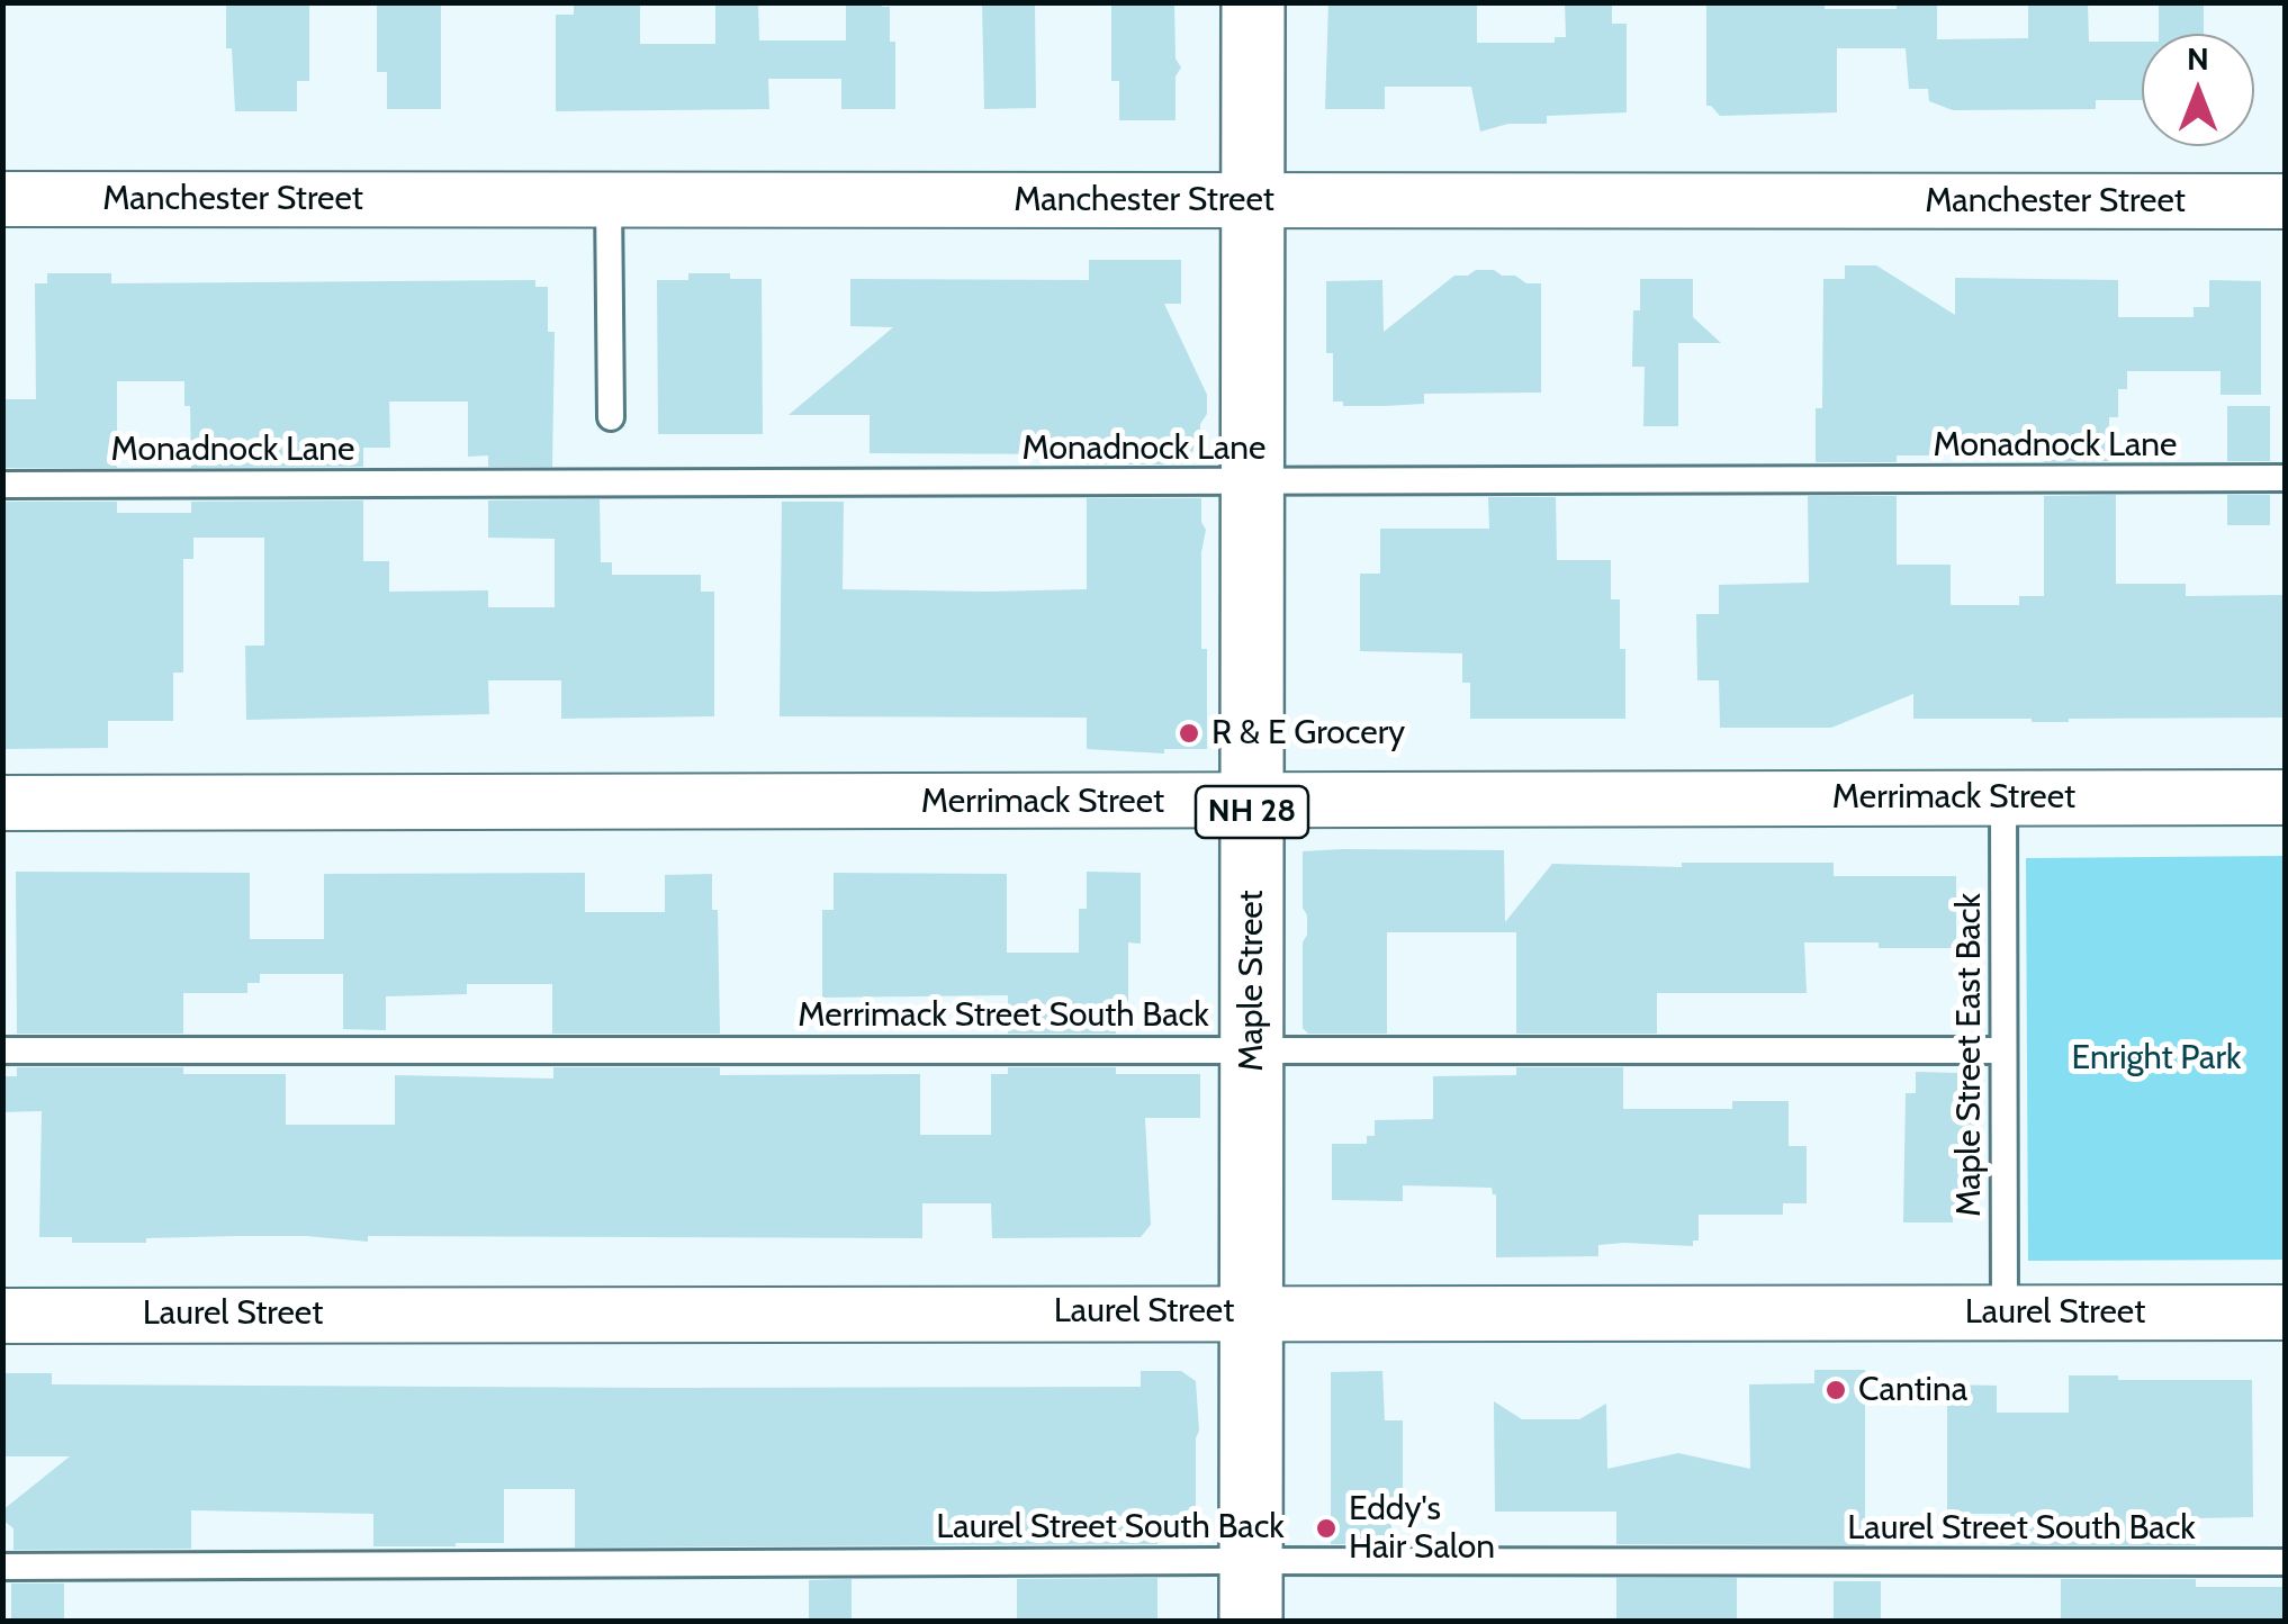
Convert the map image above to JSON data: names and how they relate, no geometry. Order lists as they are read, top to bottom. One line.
{"streets":{"main road":["NH 28","Maple Street"],"street":["Manchester Street","Merrimack Street","Laurel Street"],"lane":["Monadnock Lane","Merrimack Street South Back","Maple Street East Back","Laurel Street South Back"]},"crossings":[["Manchester Street","Maple Street"],["Monadnock Lane","Maple Street"],["Merrimack Street","Maple Street"],["Merrimack Street","Maple Street East Back"],["Maple Street","Merrimack Street South Back"],["Maple Street","Laurel Street"],["Maple Street","Laurel Street South Back"],["Merrimack Street South Back","Maple Street East Back"],["Maple Street East Back","Laurel Street"]],"parks":["Enright Park"],"places":["R & E Grocery","Cantina","Eddy's Hair Salon"],"north":"top"}
